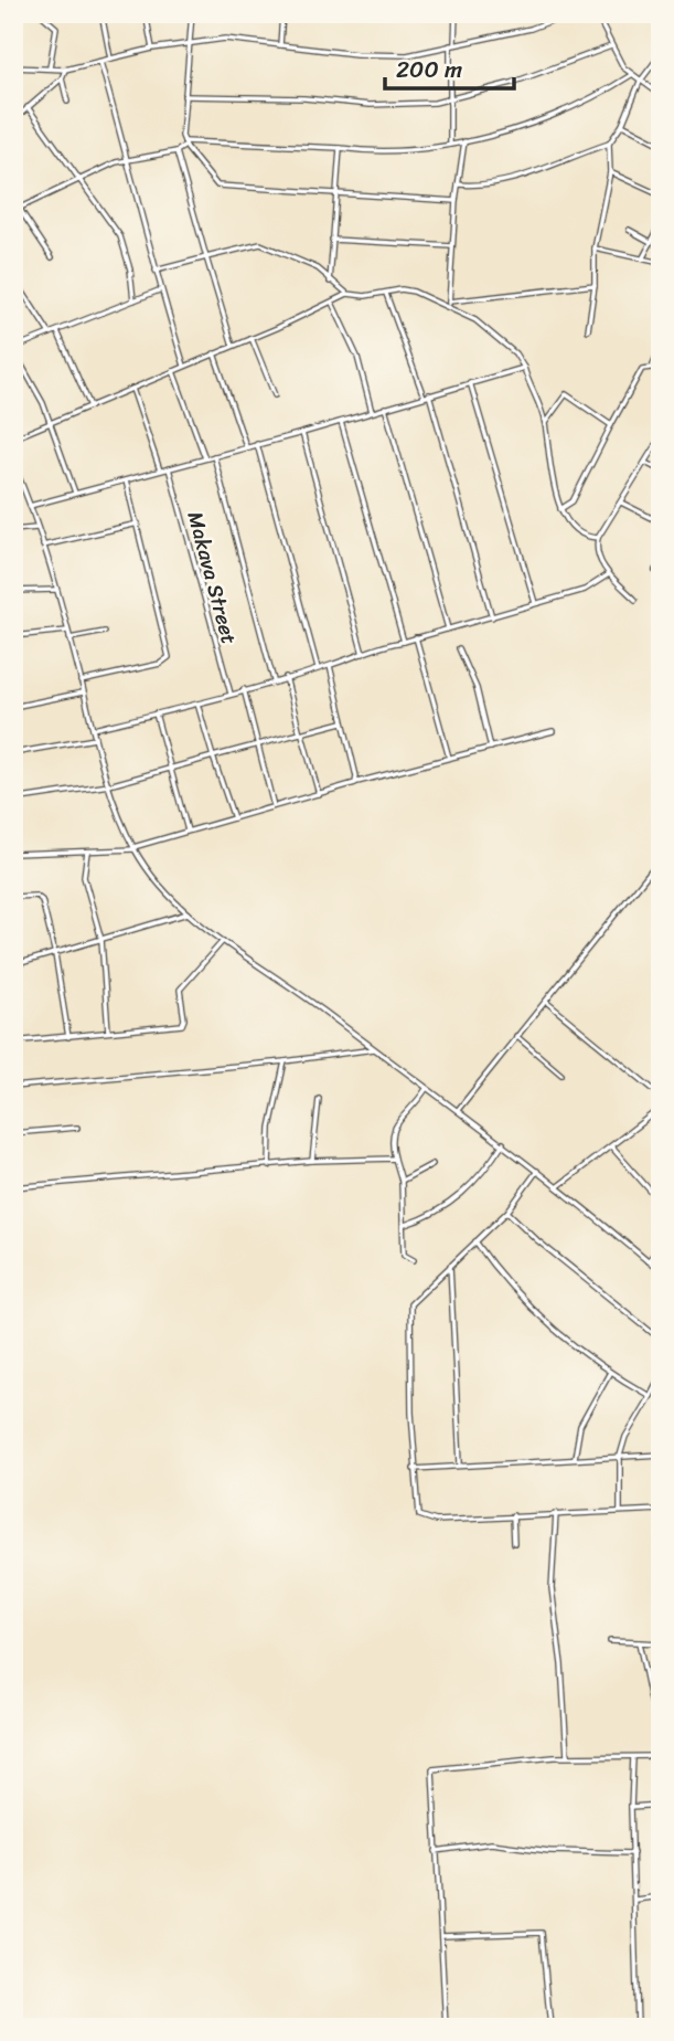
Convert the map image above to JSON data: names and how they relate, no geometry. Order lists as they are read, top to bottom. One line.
{"streets":{"street":["Makava Street"]},"scale_bar":"200 m"}
